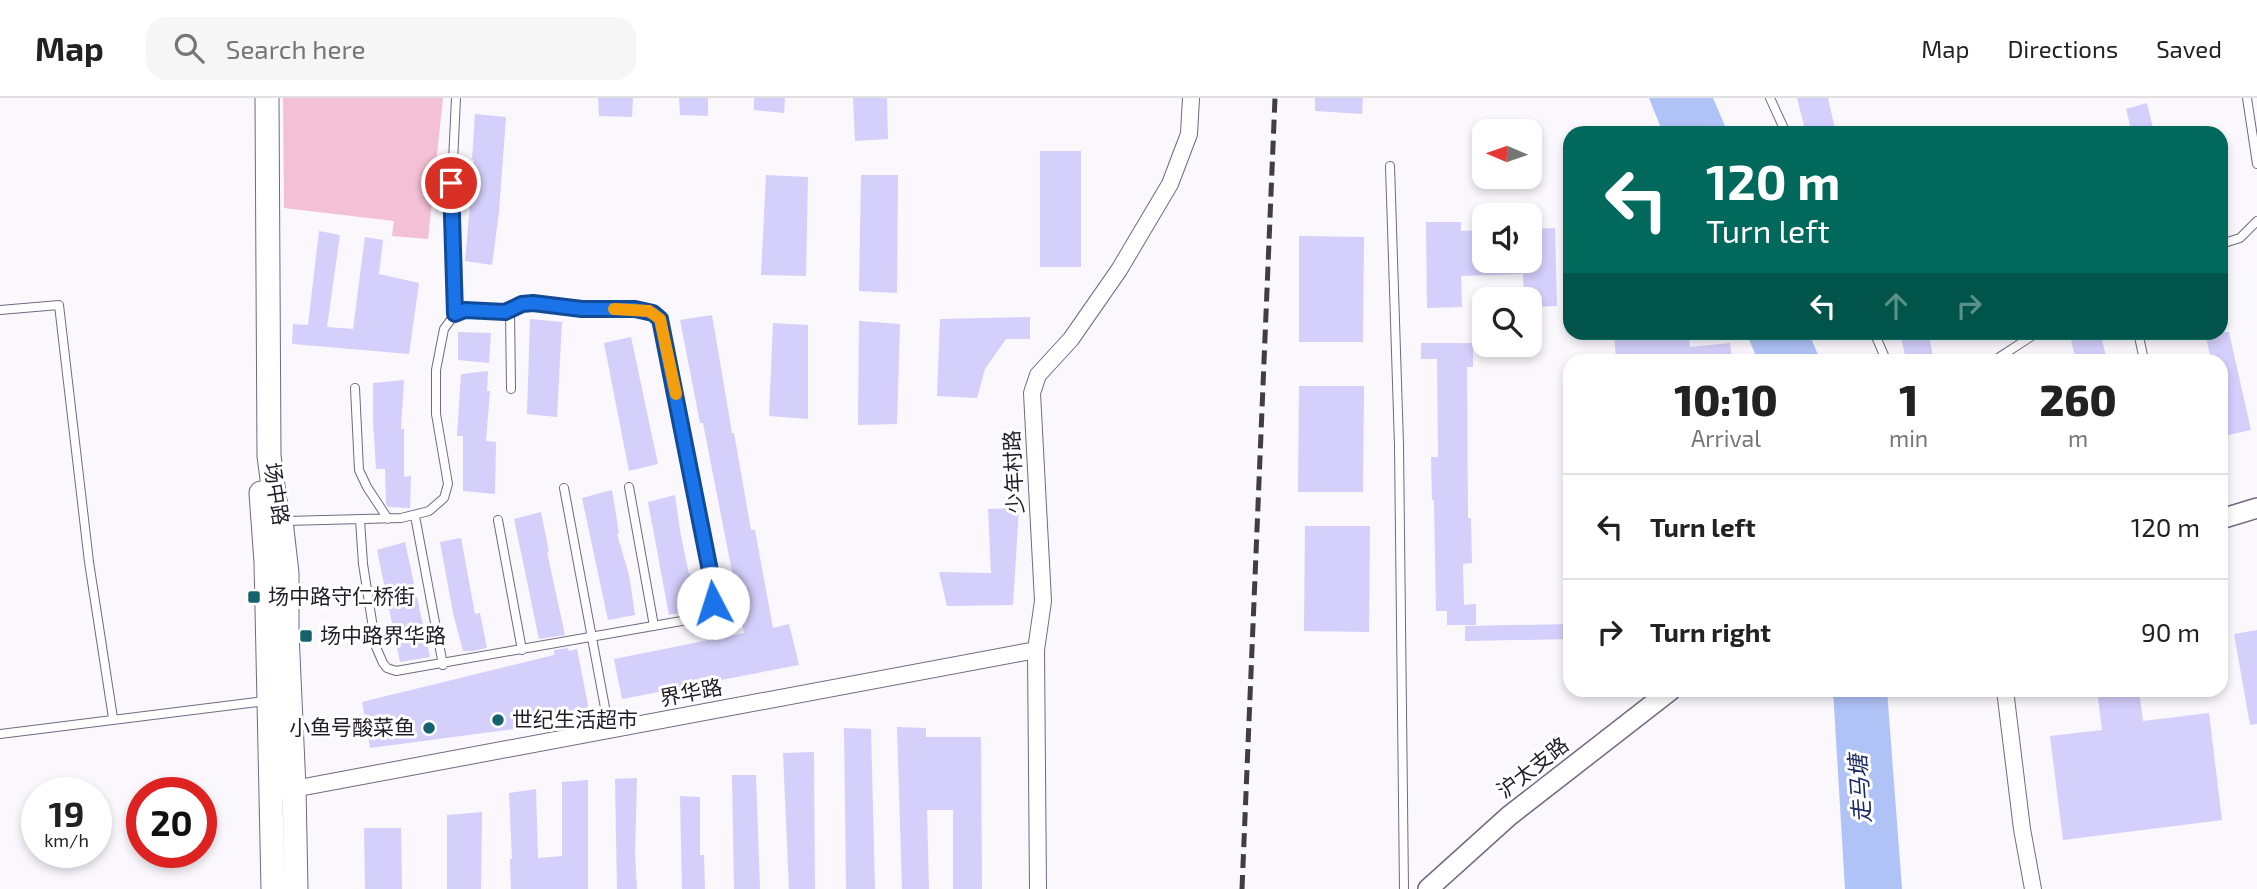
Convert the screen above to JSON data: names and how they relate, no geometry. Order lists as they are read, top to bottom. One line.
{"streets":{"main road":["场中路"],"street":["少年村路","界华路","沪太支路"]},"crossings":[["少年村路","界华路"],["场中路","界华路"]],"water":["走马塘"],"places":{"transit":["场中路守仁桥街","场中路界华路"],"other":["世纪生活超市","小鱼号酸菜鱼"]},"north":"left","page":{"header":"Map","search":"Search here","nav":["Map","Directions","Saved"],"turn":["120 m","Turn left"],"eta":["10:10","Arrival","1","min","260","m"],"list":[{"name":"Turn left","value":"120 m"},{"name":"Turn right","value":"90 m"}],"speed":"19 km/h","limit":"20"}}
